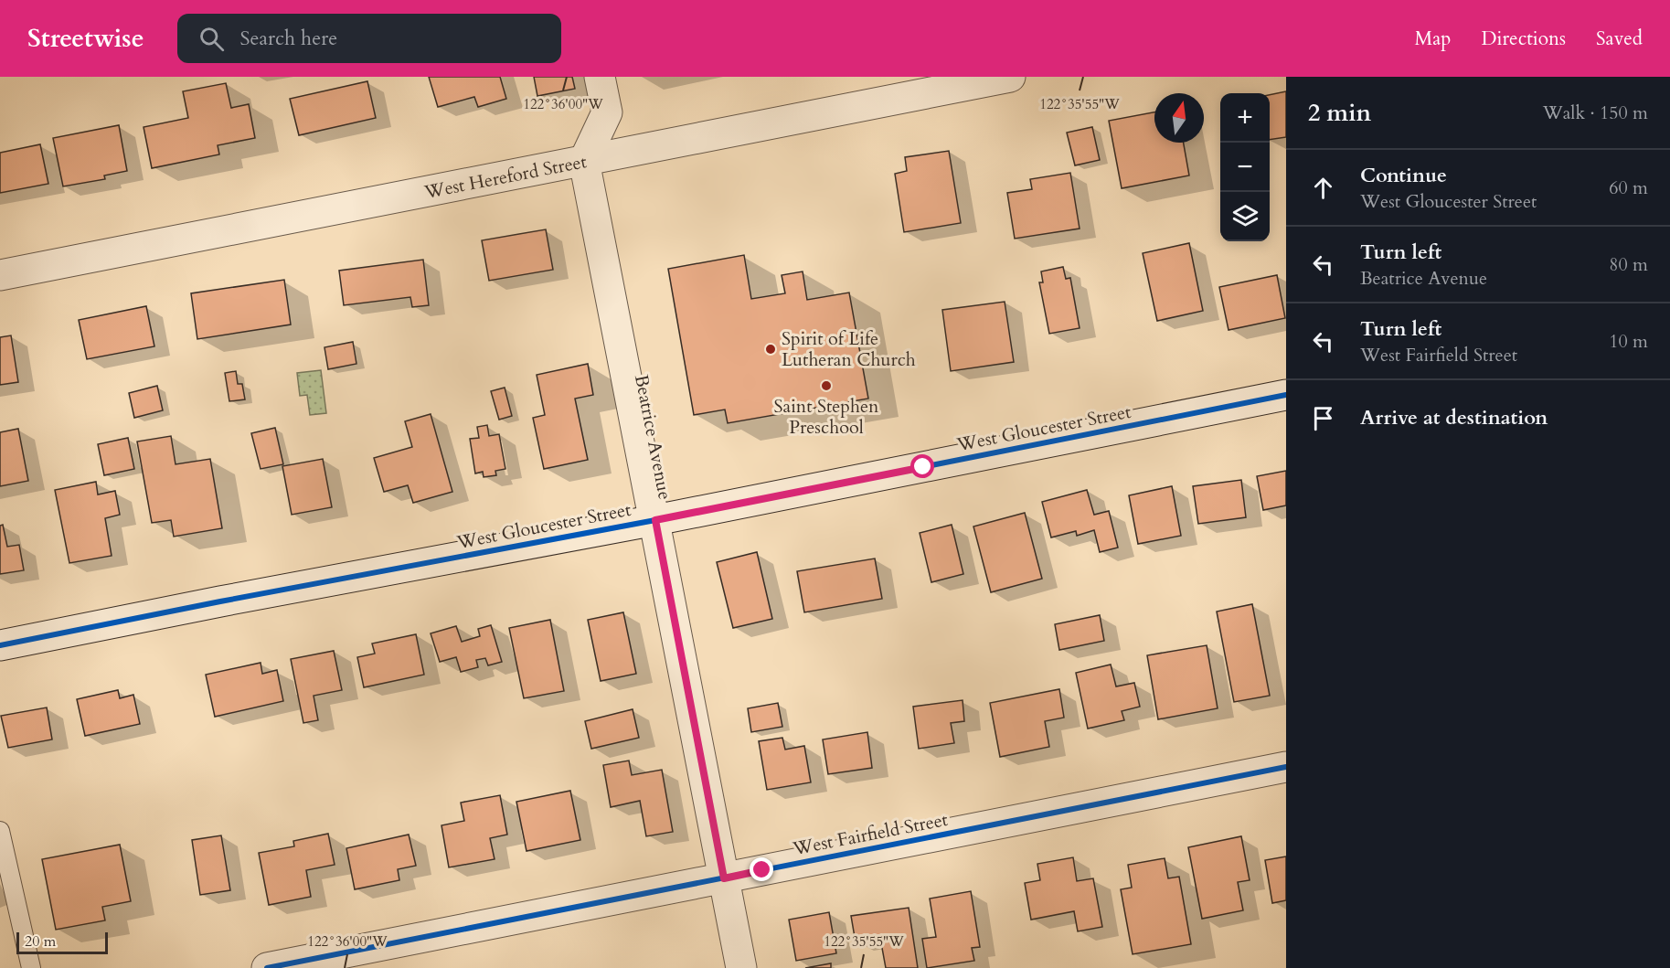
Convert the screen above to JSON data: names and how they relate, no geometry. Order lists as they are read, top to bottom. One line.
{"streets":{"street":["West Hereford Street","West Gloucester Street","Beatrice Avenue","West Fairfield Street"]},"crossings":[["West Hereford Street","Beatrice Avenue"],["West Gloucester Street","Beatrice Avenue"],["Beatrice Avenue","West Fairfield Street"]],"places":["Spirit of Life Lutheran Church","Saint Stephen Preschool"],"scale_bar":"20 m","north":"top","page":{"header":"Streetwise","search":"Search here","nav":["Map","Directions","Saved"],"heading":["2 min","Walk · 150 m"],"map_buttons":["+","−"],"list":[["Continue","West Gloucester Street","60 m"],["Turn left","Beatrice Avenue","80 m"],["Turn left","West Fairfield Street","10 m"],"Arrive at destination"],"scale":"20 m"},"coordinates":["122°36'00\"W","122°35'55\"W"]}
